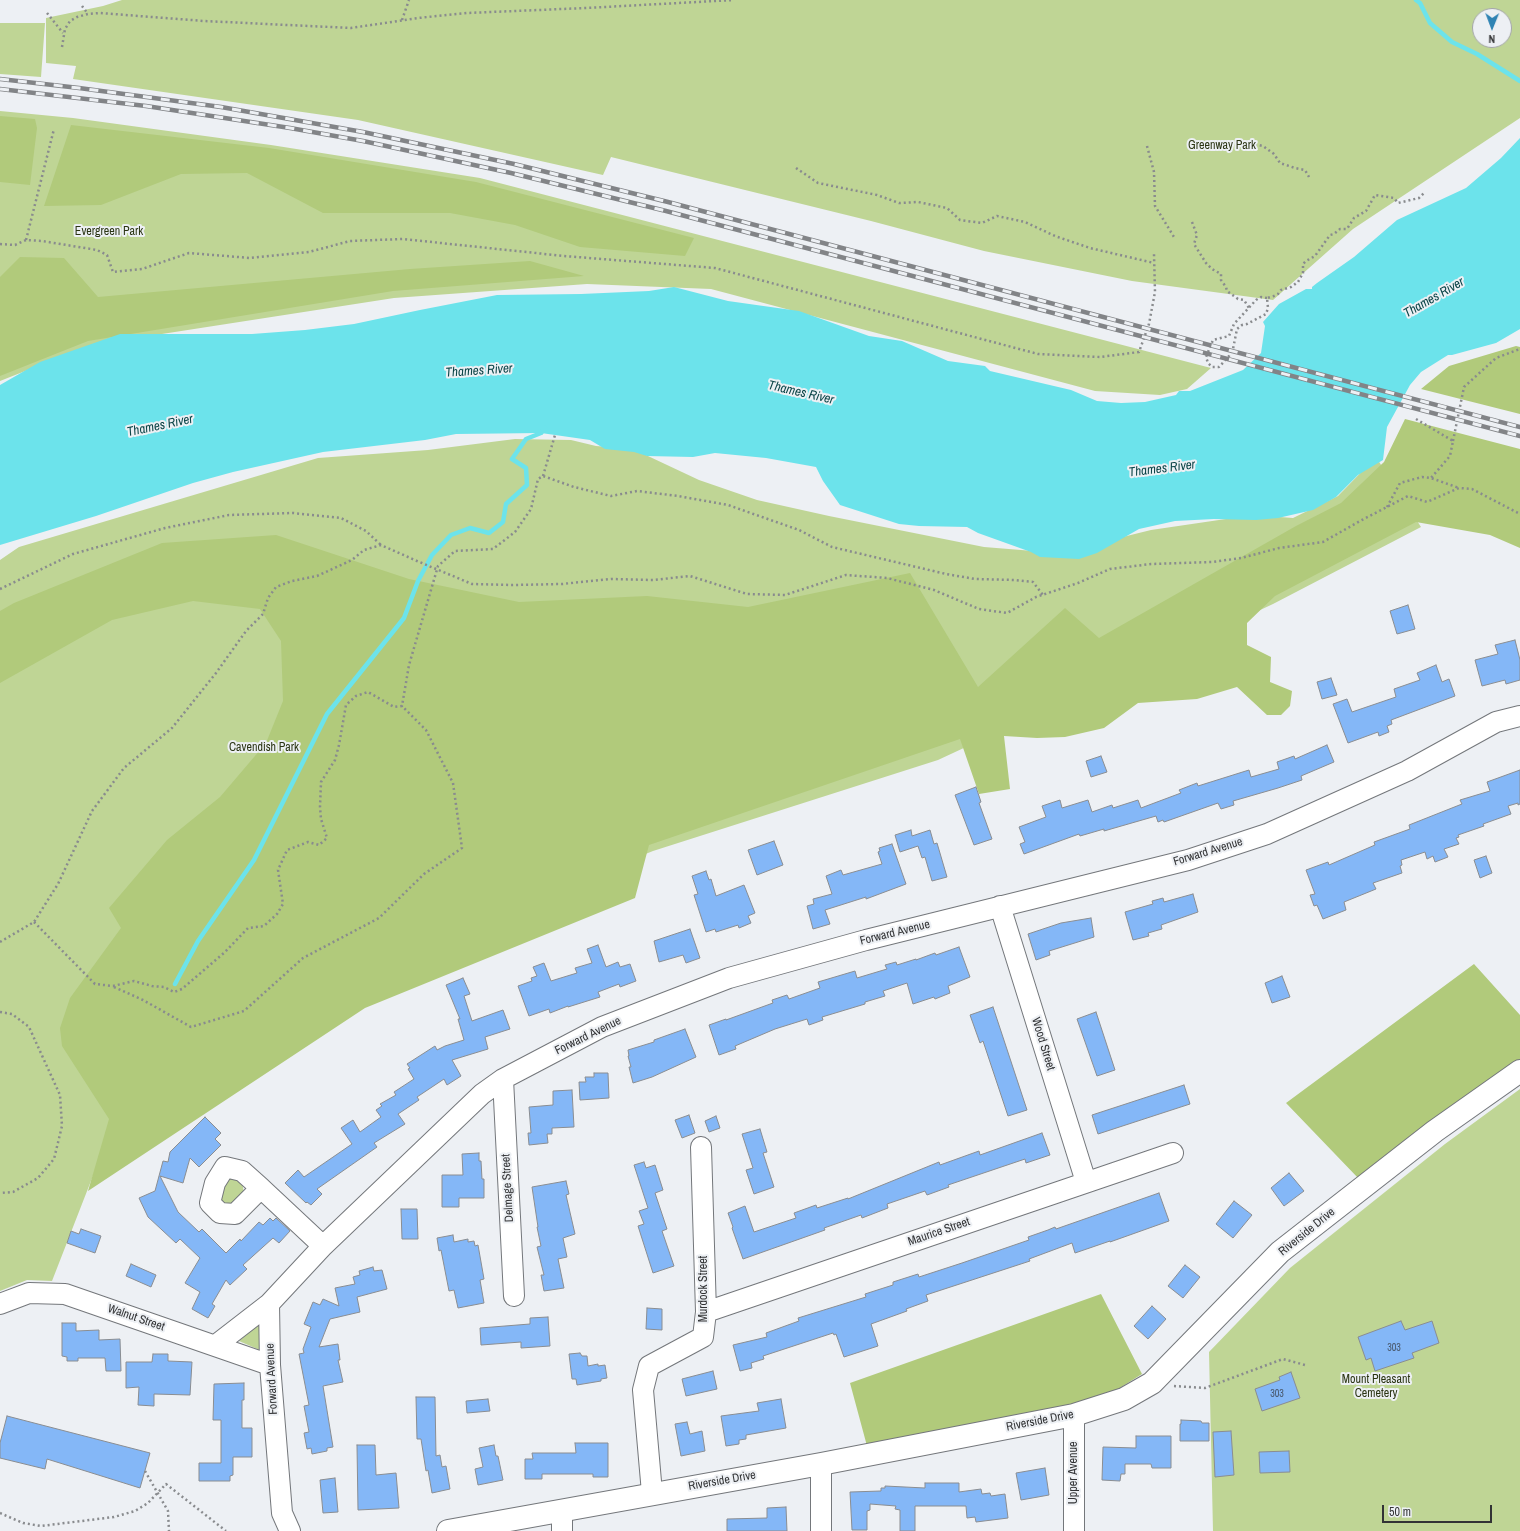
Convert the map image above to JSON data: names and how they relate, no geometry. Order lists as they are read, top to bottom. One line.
{"streets":{"main road":["Riverside Drive"],"street":["Forward Avenue","Wood Street","Delmage Street","Maurice Street","Murdock Street","Walnut Street","Upper Avenue"]},"crossings":[["Forward Avenue","Wood Street"],["Forward Avenue","Delmage Street"],["Forward Avenue","Walnut Street"],["Wood Street","Maurice Street"],["Maurice Street","Murdock Street"],["Riverside Drive","Murdock Street"],["Riverside Drive","Upper Avenue"]],"water":["Thames River"],"parks":["Greenway Park","Evergreen Park","Cavendish Park","Mount Pleasant Cemetery"],"house_numbers":["303","303"],"scale_bar":"50 m","north":"bottom"}
